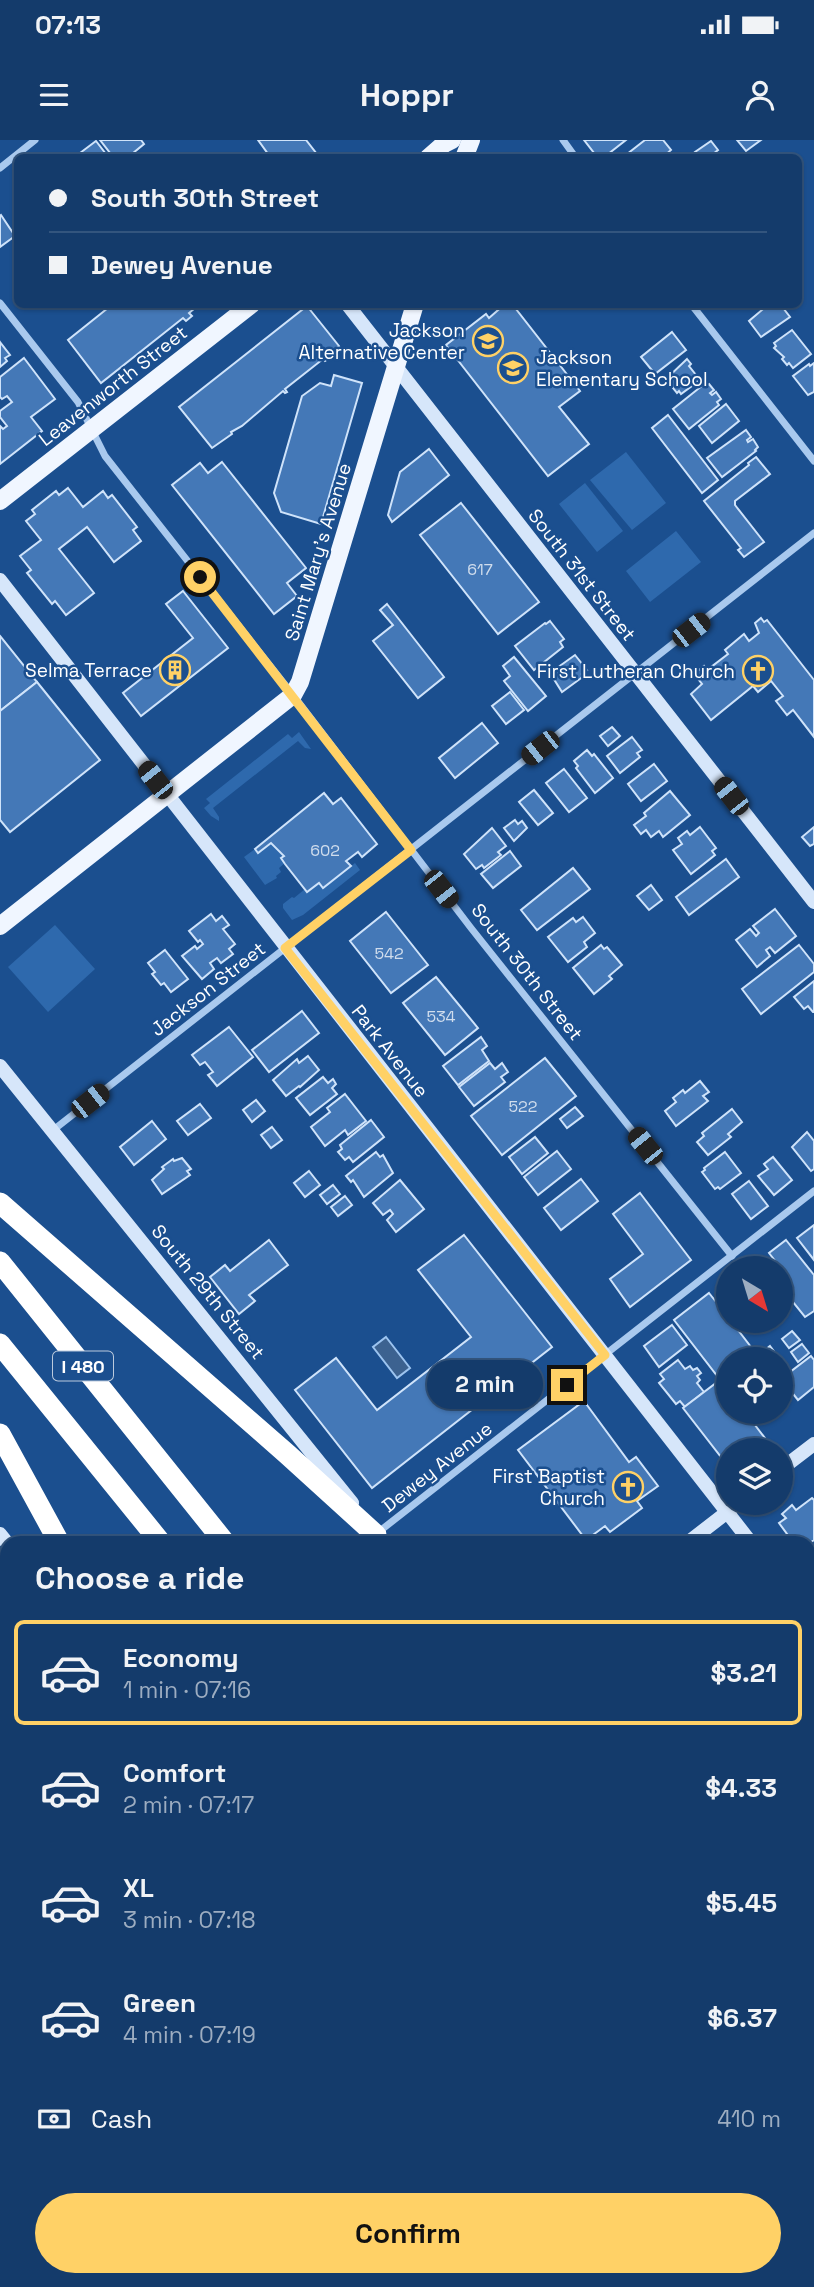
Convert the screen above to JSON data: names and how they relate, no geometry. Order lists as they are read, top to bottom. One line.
{"streets":{"highway":["I 480"],"main road":["Leavenworth Street","Saint Mary's Avenue"],"street":["South 31st Street","South 30th Street","Jackson Street","Park Avenue","South 29th Street","Dewey Avenue"]},"crossings":[["Leavenworth Street","South 30th Street"],["Saint Mary's Avenue","South 31st Street"],["Saint Mary's Avenue","South 30th Street"],["Saint Mary's Avenue","Park Avenue"],["South 31st Street","Jackson Street"],["South 30th Street","Jackson Street"],["South 30th Street","Dewey Avenue"],["Jackson Street","Park Avenue"],["Jackson Street","South 29th Street"],["Park Avenue","Dewey Avenue"]],"places":{"school or university":["Jackson Alternative Center","Jackson Elementary School"],"building":["Selma Terrace"],"church":["First Lutheran Church","First Baptist Church"]},"house_numbers":["617","602","542","534","522"],"north":"bottom right","page":{"status":"07:13","header":"Hoppr","banner":["South 30th Street","Dewey Avenue"],"bubble":"2 min","heading":"Choose a ride","list":[{"name":"Economy","note":"1 min · 07:16","value":"$3.21"},{"name":"Comfort","note":"2 min · 07:17","value":"$4.33"},{"name":"XL","note":"3 min · 07:18","value":"$5.45"},{"name":"Green","note":"4 min · 07:19","value":"$6.37"}],"pay":["Cash","410 m"],"buttons":"Confirm"}}
